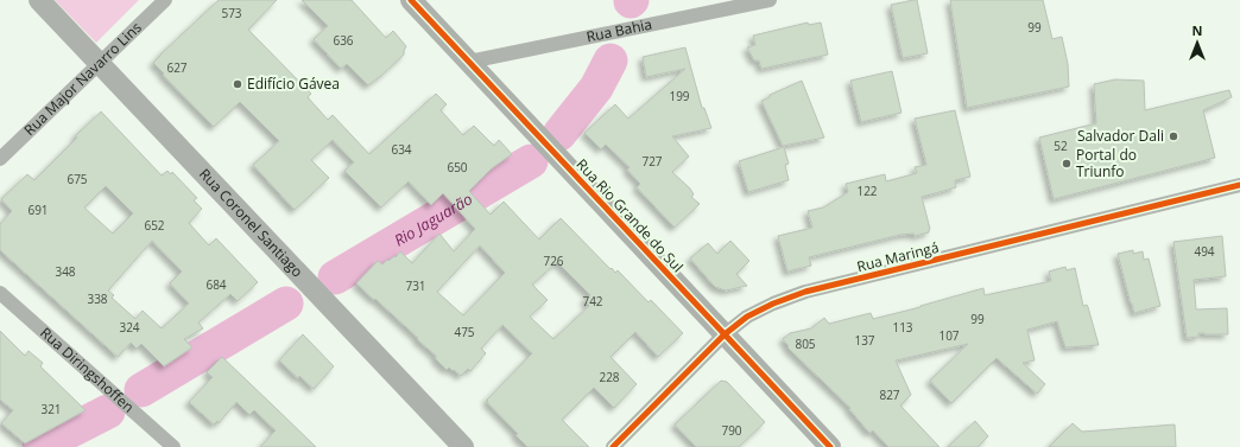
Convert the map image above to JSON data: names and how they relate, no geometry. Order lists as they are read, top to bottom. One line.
{"streets":{"main road":["Rua Rio Grande do Sul","Rua Coronel Santiago"],"street":["Rua Bahia","Rua Major Navarro Lins","Rua Maringá","Rua Diringshoffen"]},"crossings":[["Rua Bahia","Rua Rio Grande do Sul"],["Rua Major Navarro Lins","Rua Coronel Santiago"],["Rua Rio Grande do Sul","Rua Maringá"]],"water":["Rio Jaguarão"],"places":["Edifício Gávea","Salvador Dali","Portal do Triunfo"],"house_numbers":["573","99","636","627","199","52","634","727","650","675","122","691","652","494","726","348","684","731","338","742","99","324","113","475","107","137","805","228","827","321","790"],"north":"top"}
